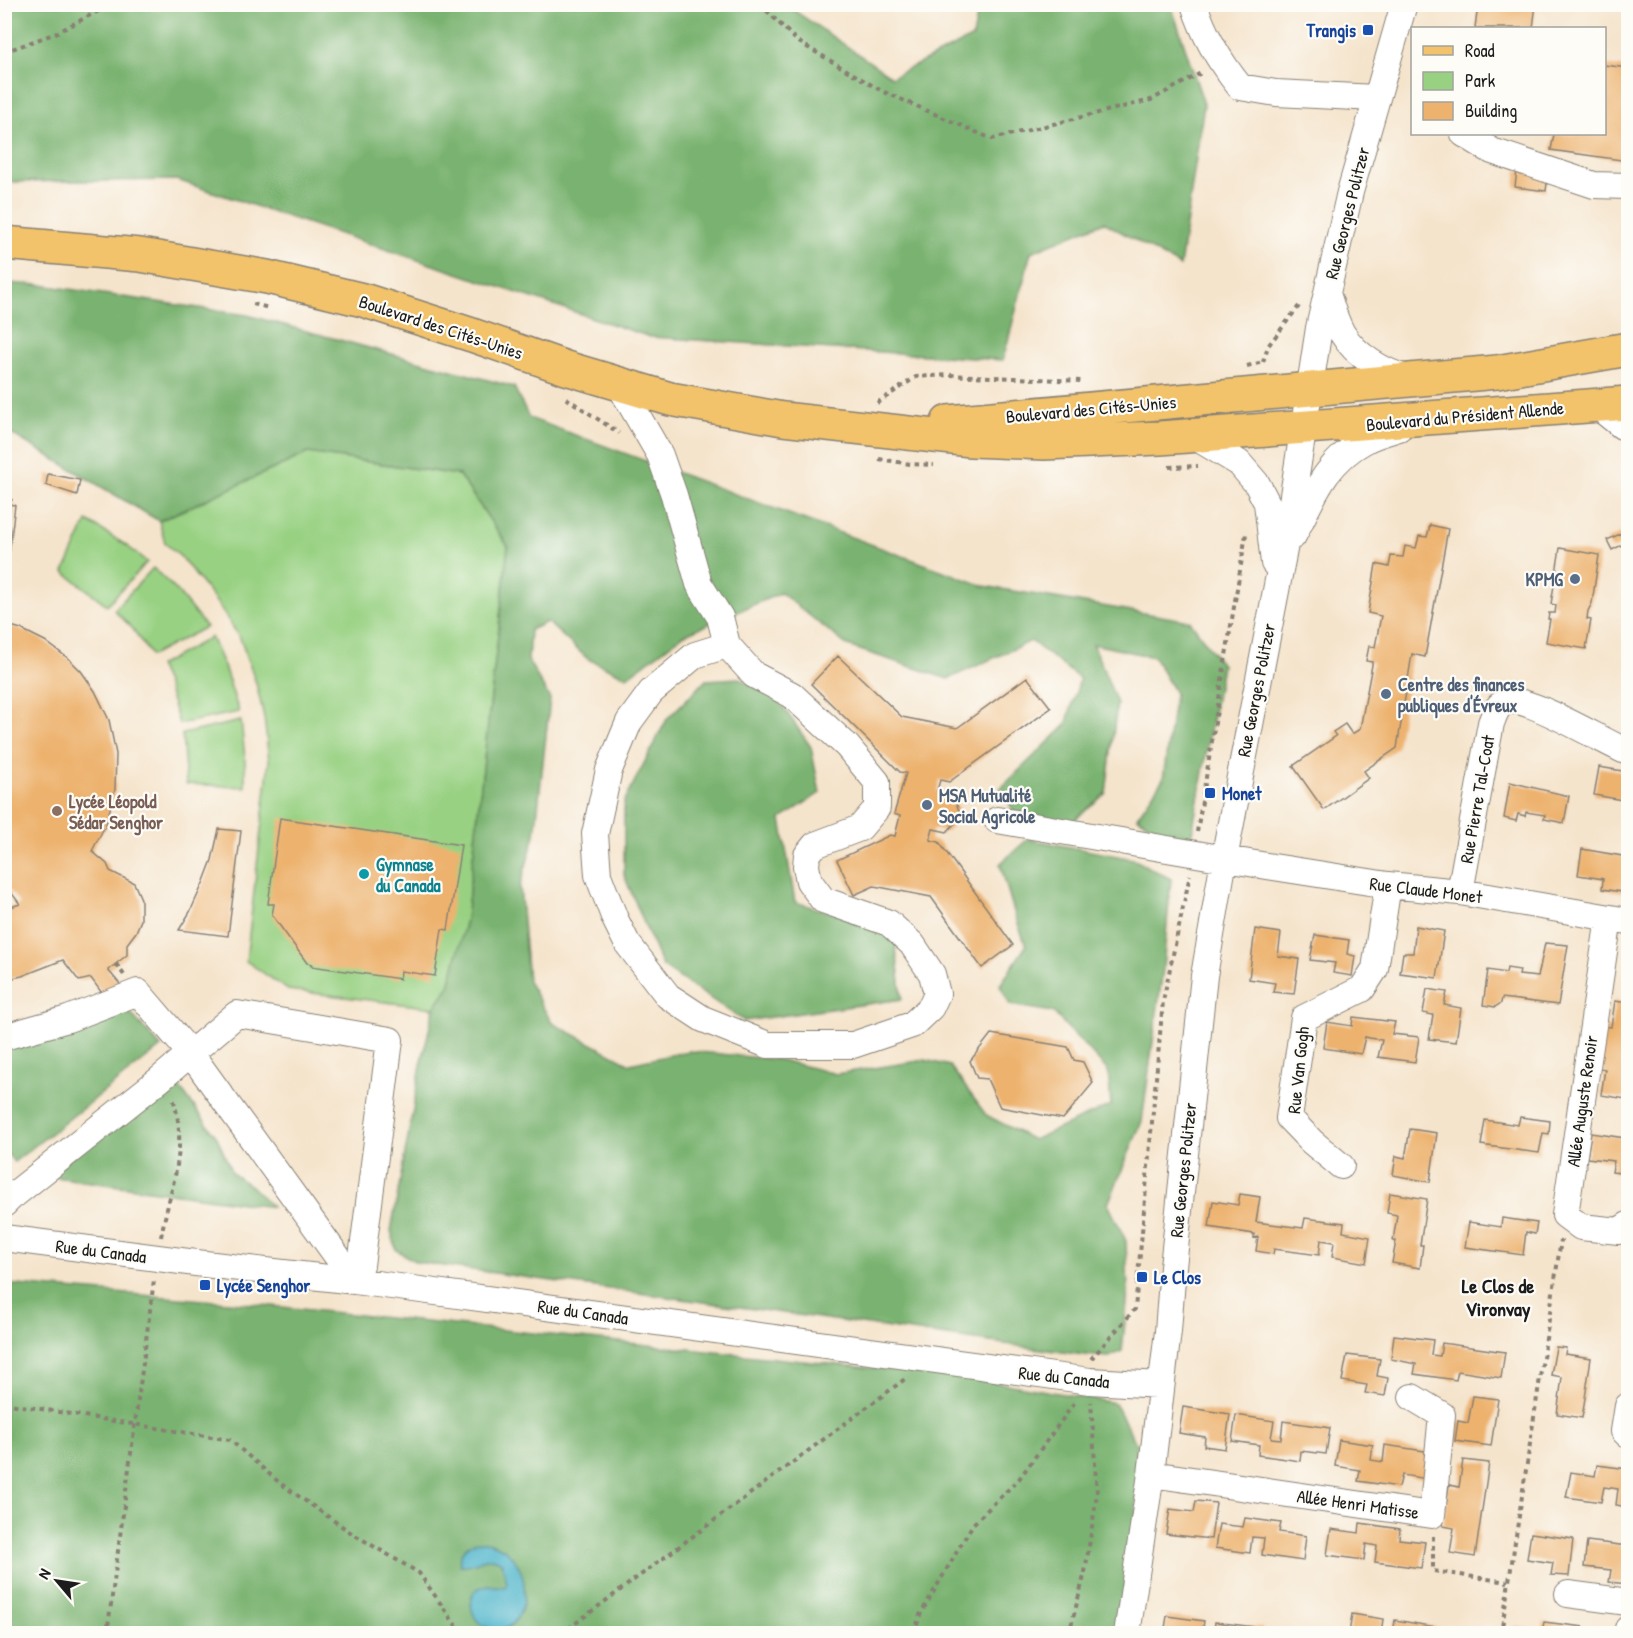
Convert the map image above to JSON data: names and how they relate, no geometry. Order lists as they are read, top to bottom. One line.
{"streets":{"main road":["Boulevard des Cités-Unies","Boulevard du Président Allende"],"street":["Rue Georges Politzer","Rue Pierre Tal-Coat","Rue Claude Monet","Rue Van Gogh","Allée Auguste Renoir","Rue du Canada","Allée Henri Matisse"]},"crossings":[["Rue Georges Politzer","Boulevard des Cités-Unies"],["Rue Georges Politzer","Boulevard du Président Allende"],["Rue Georges Politzer","Rue Claude Monet"],["Rue Georges Politzer","Rue du Canada"],["Rue Georges Politzer","Allée Henri Matisse"],["Boulevard des Cités-Unies","Boulevard du Président Allende"],["Rue Pierre Tal-Coat","Rue Claude Monet"],["Rue Claude Monet","Rue Van Gogh"],["Rue Claude Monet","Allée Auguste Renoir"]],"districts":["Le Clos de Vironvay"],"places":{"transit":["Trangis","Monet","Le Clos","Lycée Senghor"],"other":["KPMG","Centre des finances publiques d'Évreux","MSA Mutualité Social Agricole","Lycée Léopold Sédar Senghor","Gymnase du Canada"]},"legend":["Road","Park","Building"],"north":"top left"}
